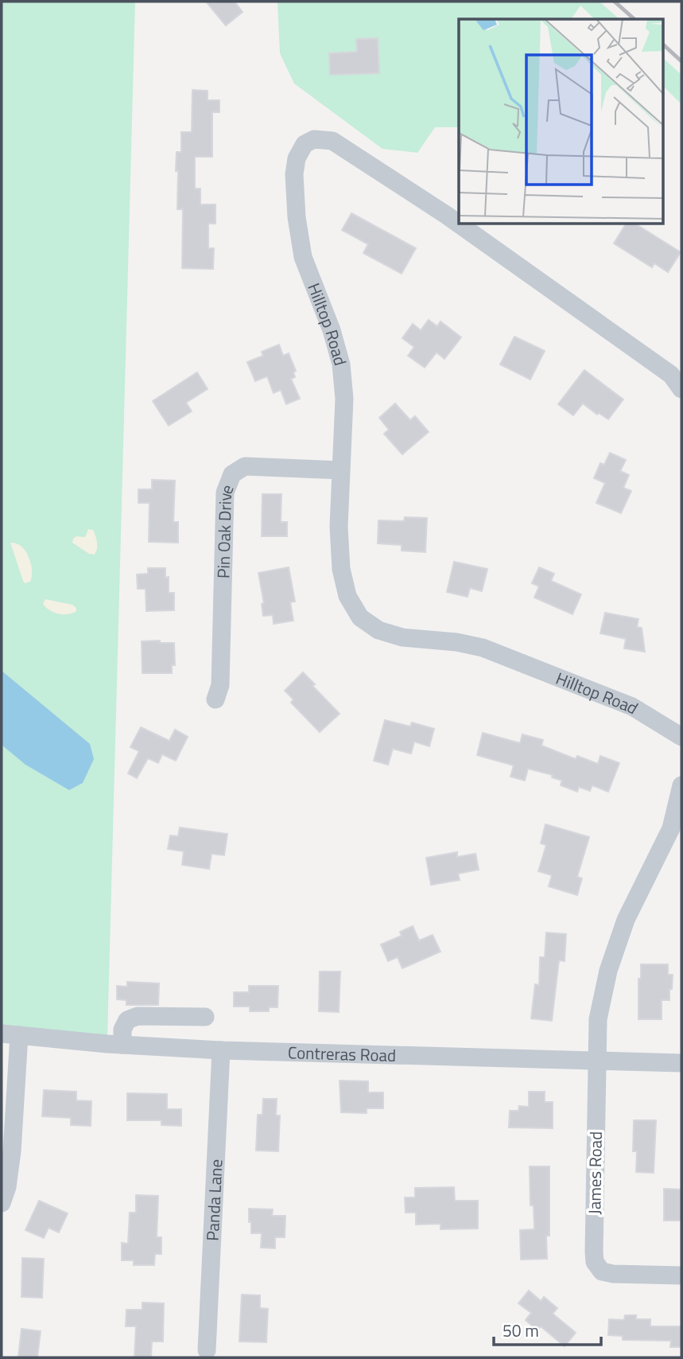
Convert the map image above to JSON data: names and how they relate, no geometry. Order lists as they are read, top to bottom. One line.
{"streets":{"street":["Hilltop Road","Pin Oak Drive","Contreras Road","James Road","Panda Lane"]},"crossings":[["Hilltop Road","Pin Oak Drive"],["Contreras Road","James Road"],["Contreras Road","Panda Lane"]],"scale_bar":"50 m"}
